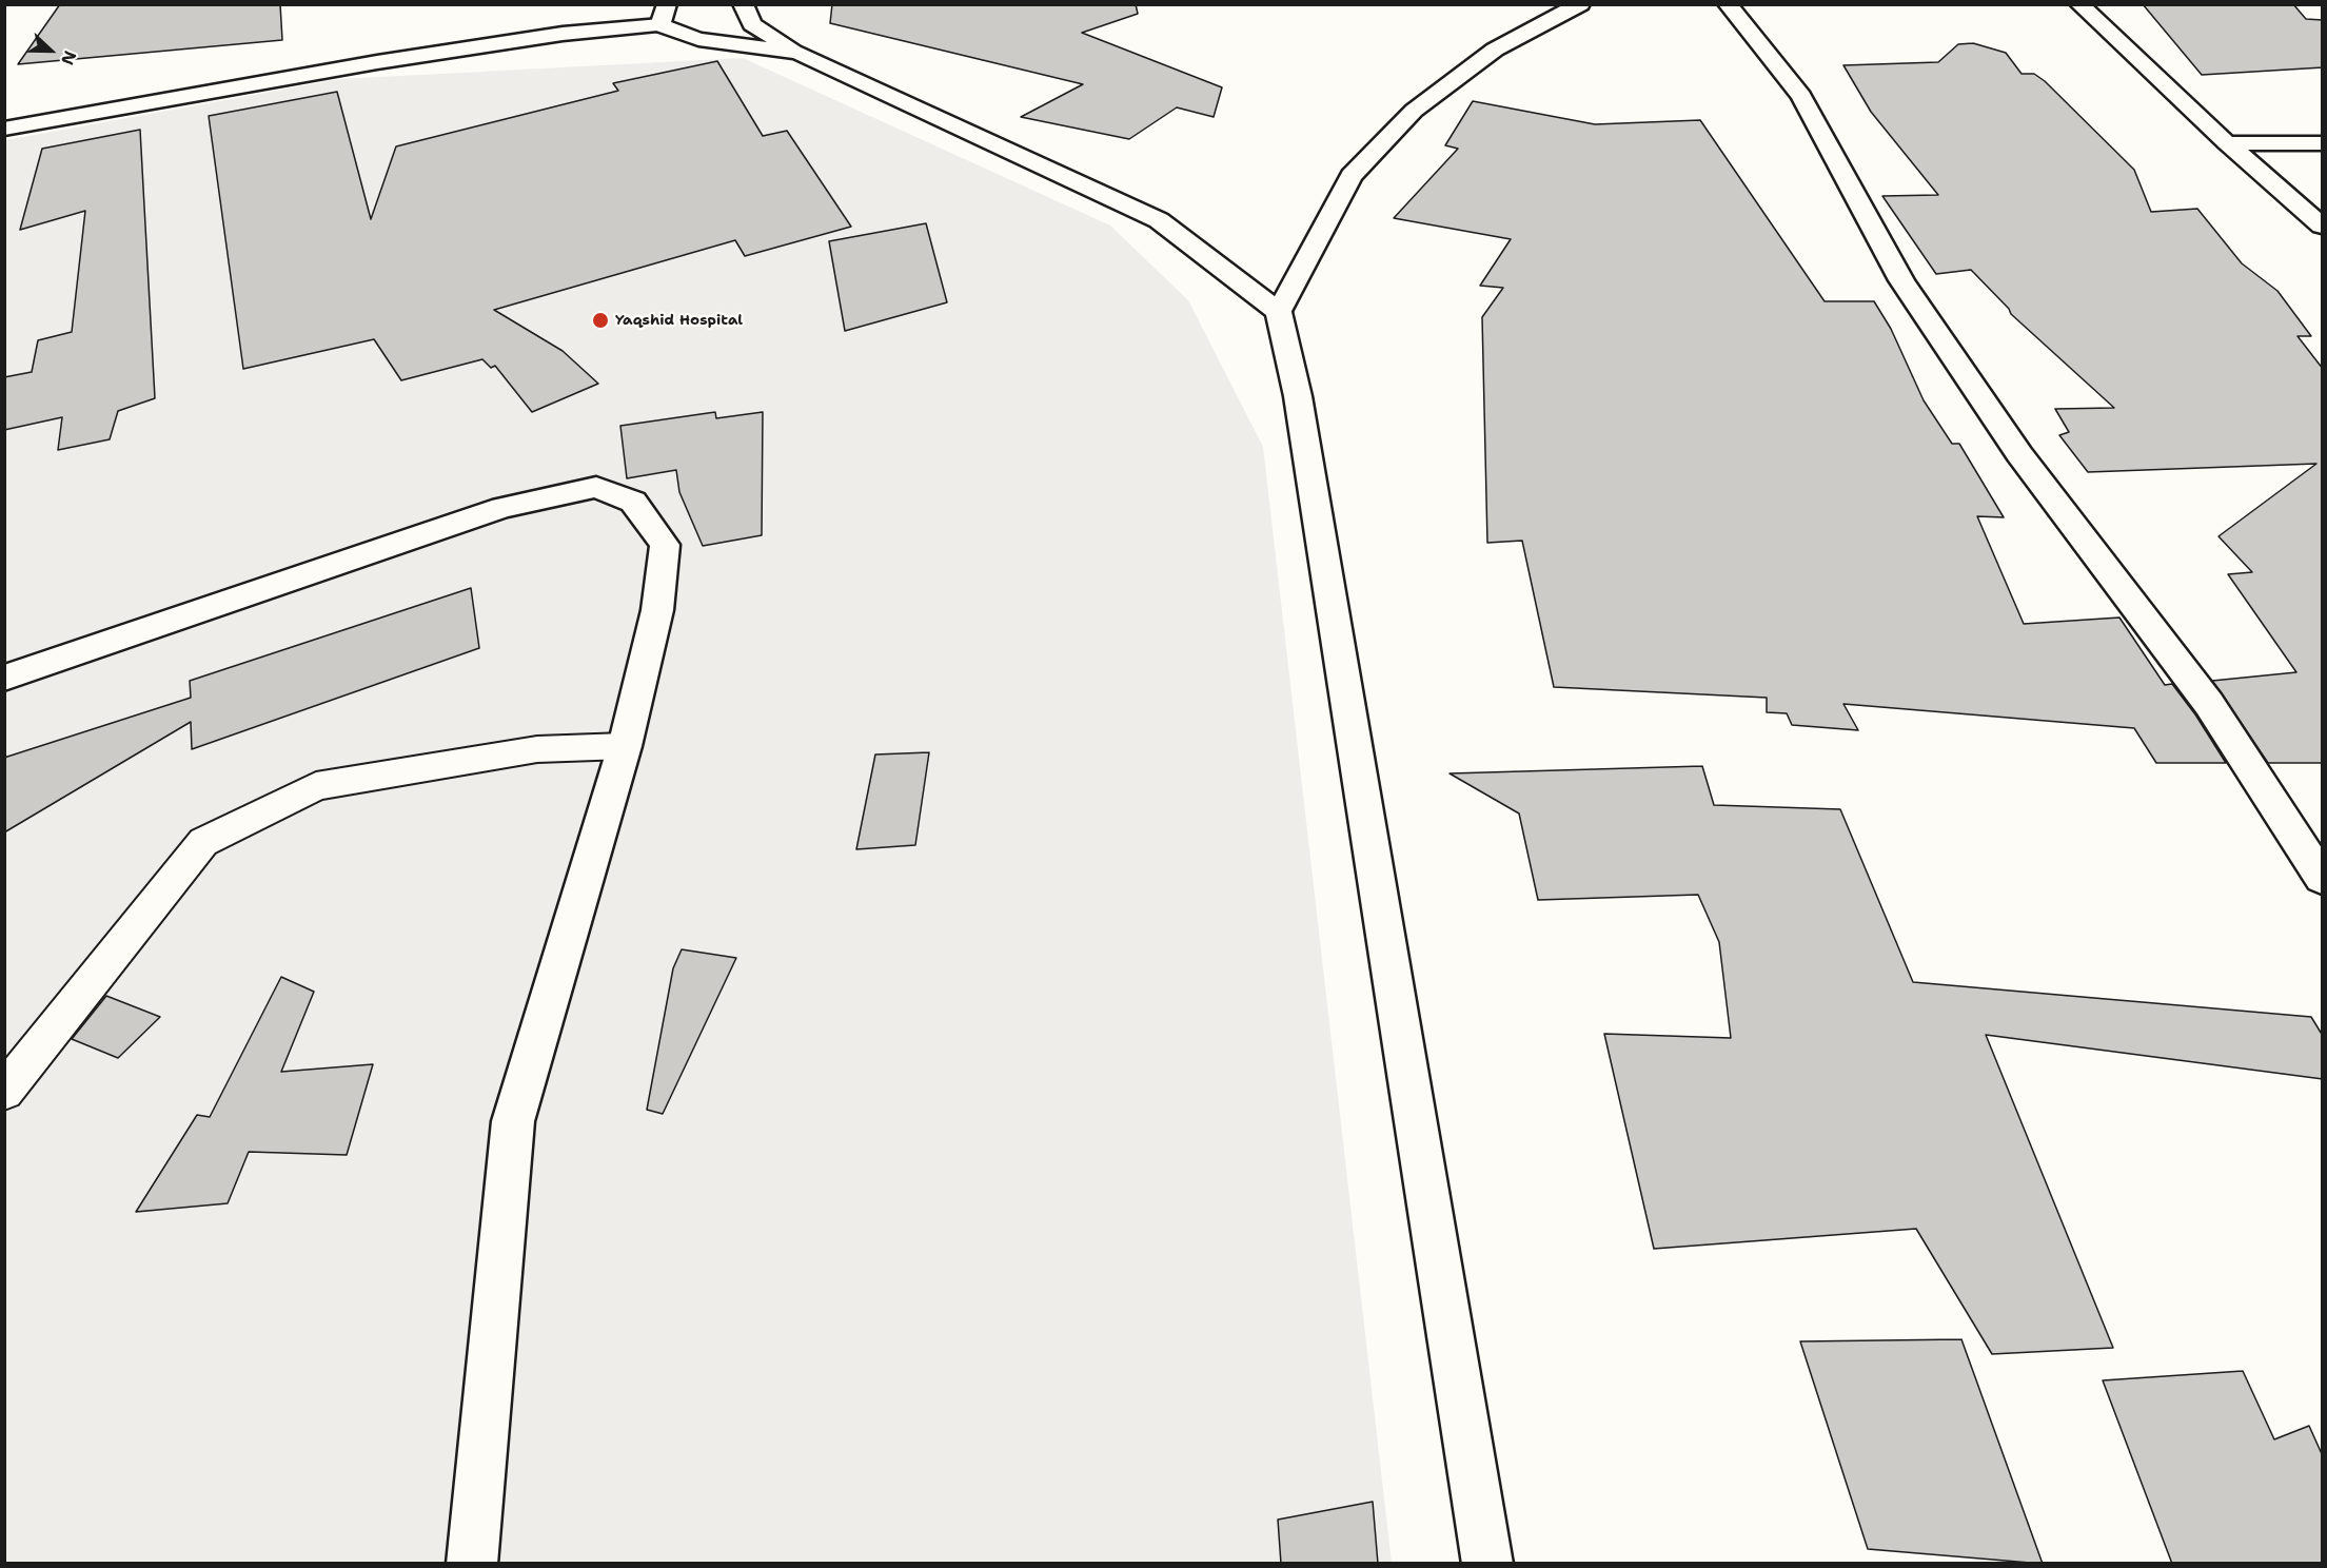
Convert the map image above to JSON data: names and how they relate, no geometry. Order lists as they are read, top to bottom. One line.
{"places":["Yaqshid Hospital"],"north":"right"}
